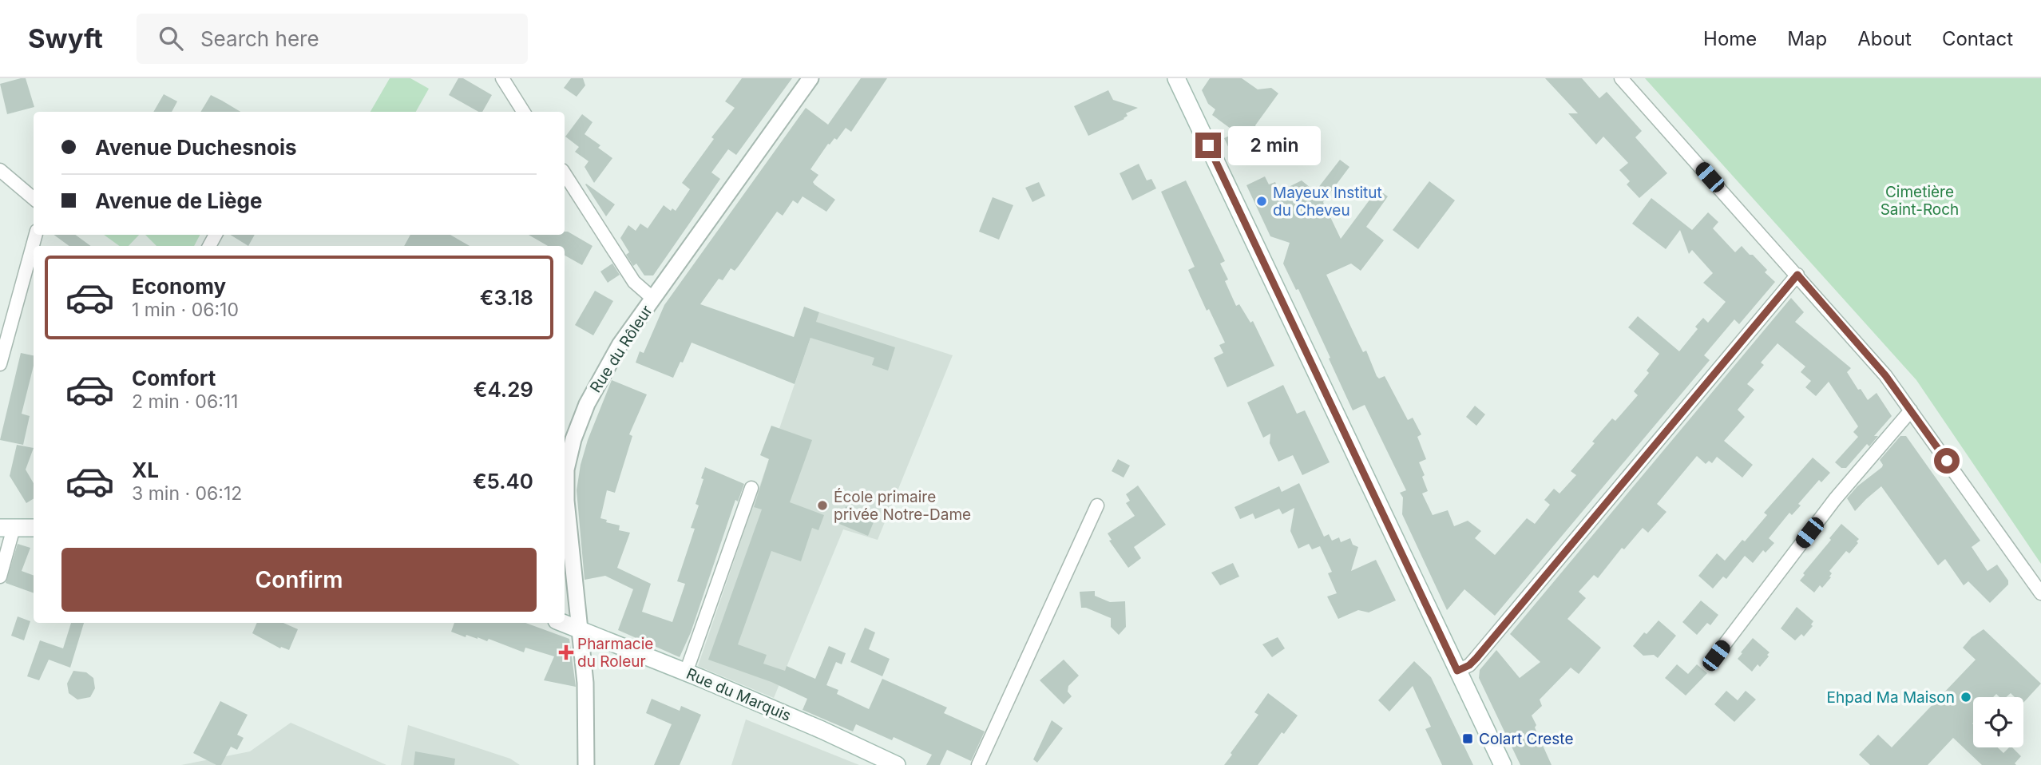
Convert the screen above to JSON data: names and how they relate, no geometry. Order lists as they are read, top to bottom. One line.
{"streets":{"main road":["Rue du Marquis"],"street":["Rue du Rôleur"]},"crossings":[["Rue du Rôleur","Rue du Marquis"]],"parks":["Cimetière Saint-Roch"],"places":{"other":["Mayeux Institut du Cheveu","École primaire privée Notre-Dame","Ehpad Ma Maison"],"health":["Pharmacie du Roleur"],"transit":["Colart Creste"]},"page":{"header":"Swyft","search":"Search here","nav":["Home","Map","About","Contact"],"banner":["Avenue Duchesnois","Avenue de Liège"],"bubble":"2 min","list":[{"name":"Economy","note":"1 min · 06:10","value":"€3.18"},{"name":"Comfort","note":"2 min · 06:11","value":"€4.29"},{"name":"XL","note":"3 min · 06:12","value":"€5.40"}],"buttons":"Confirm"}}
